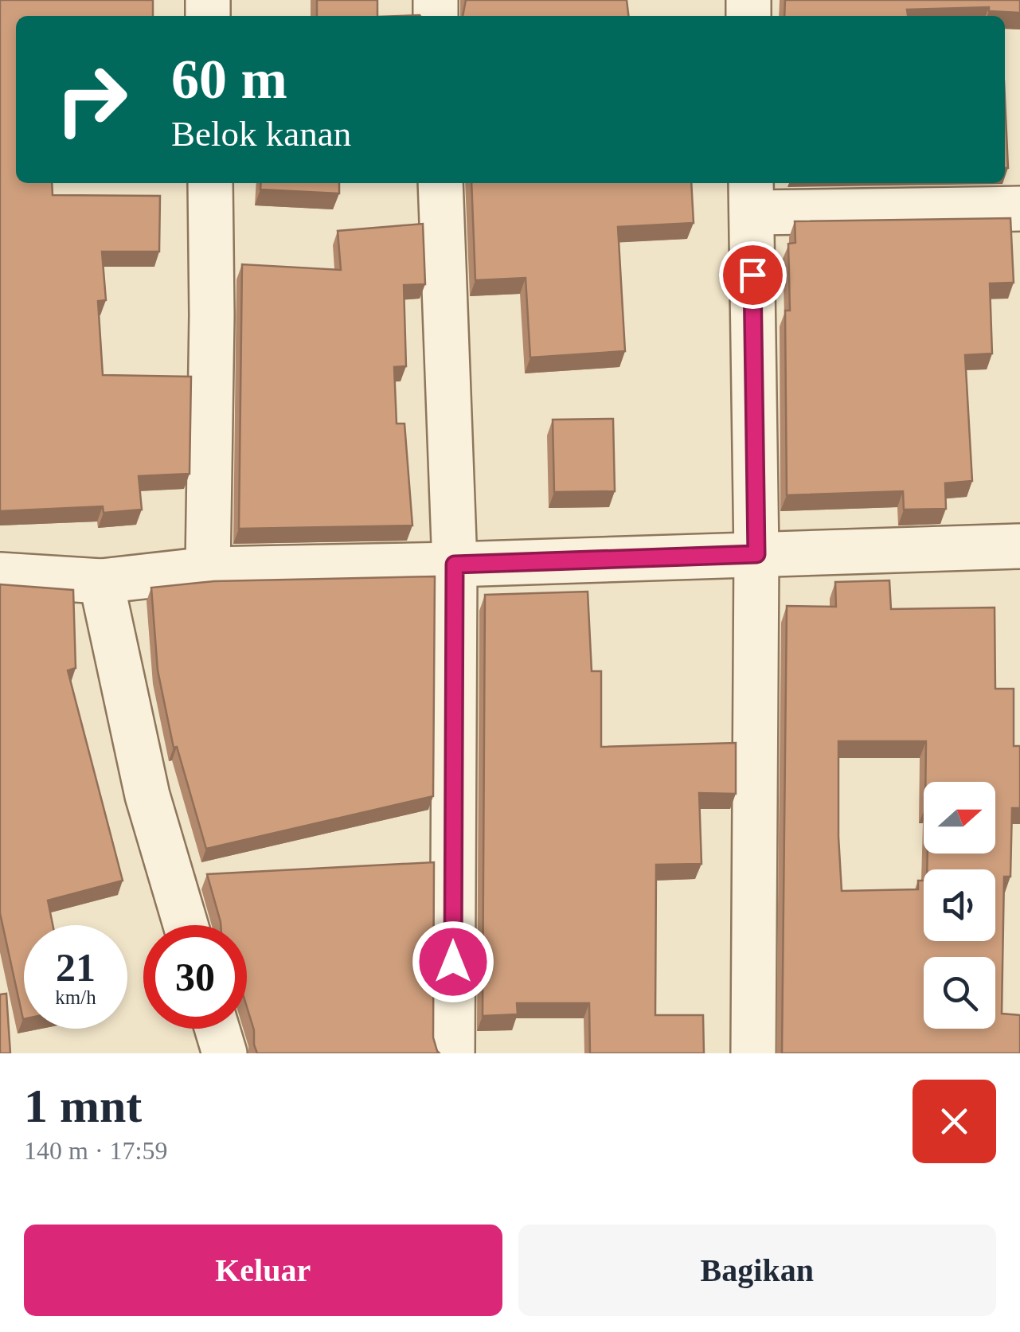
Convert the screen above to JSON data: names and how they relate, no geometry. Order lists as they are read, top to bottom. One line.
{"north":"right","page":{"turn":["60 m","Belok kanan"],"speed":"21 km/h","limit":"30","heading":["1 mnt","140 m · 17:59"],"buttons":["Keluar","Bagikan"]}}
